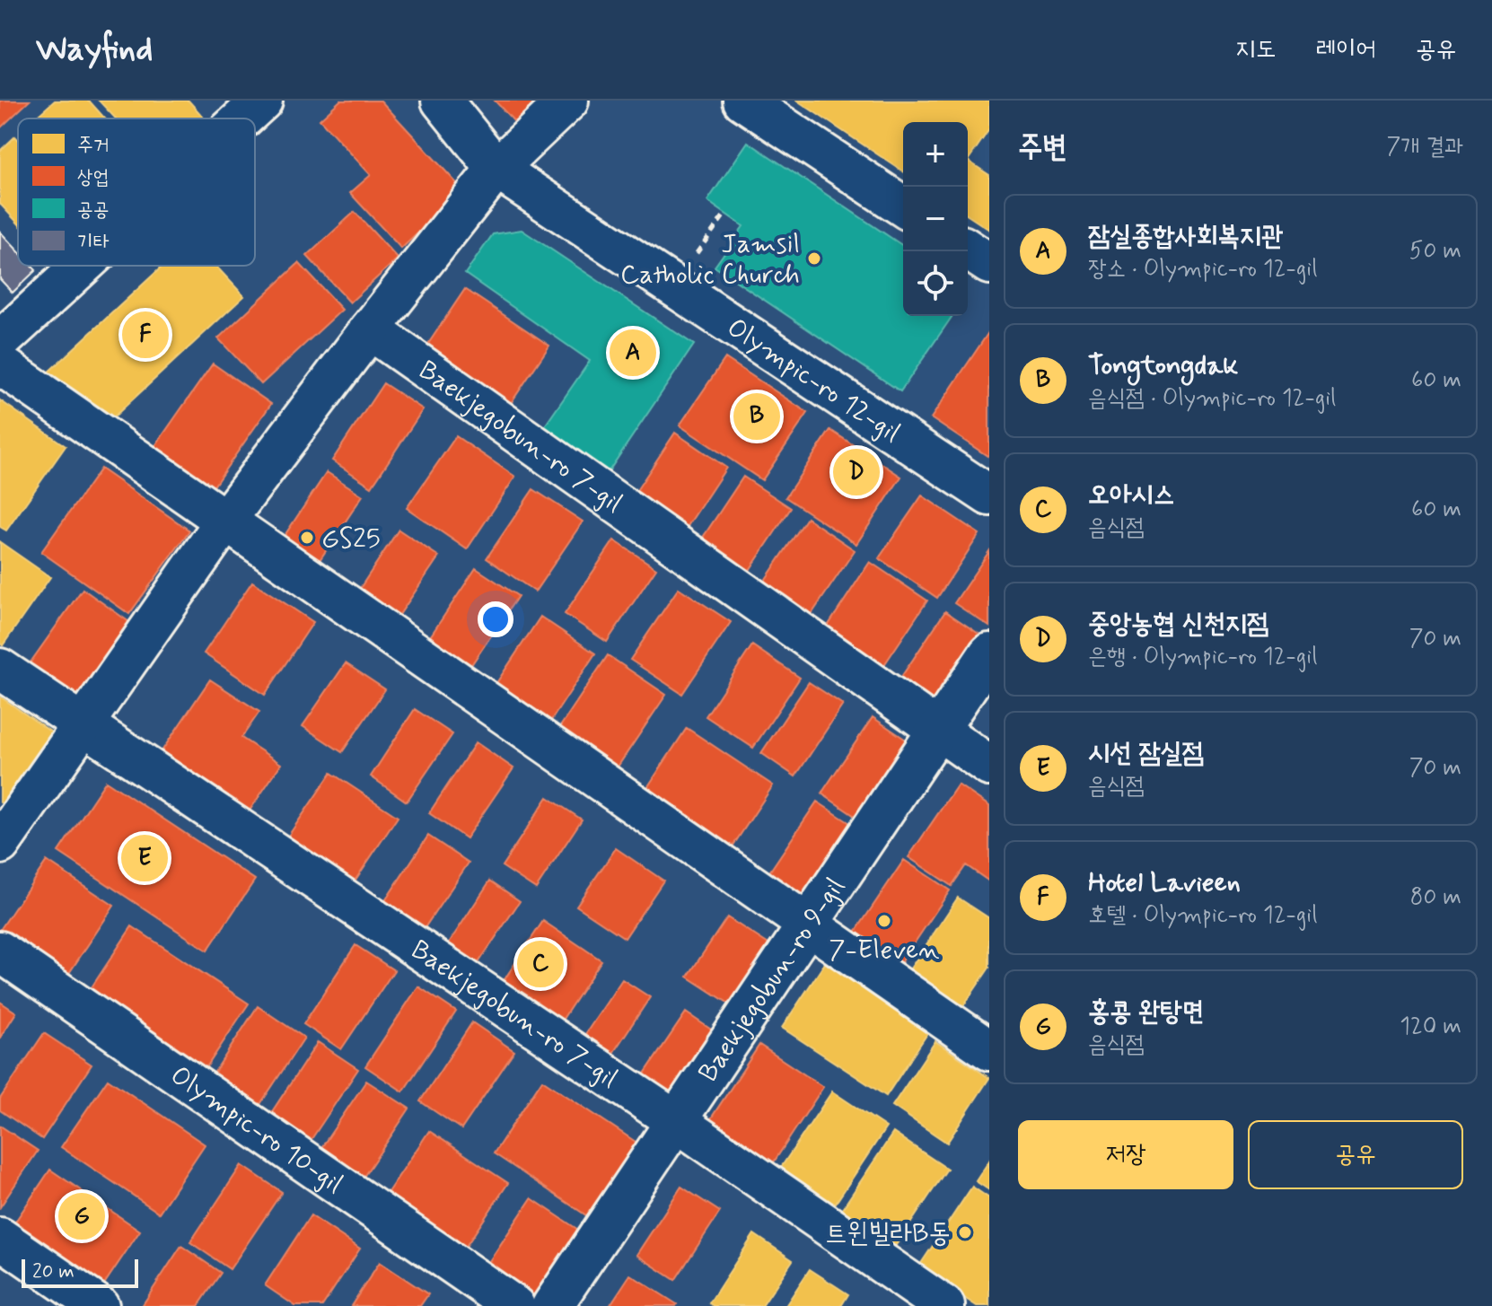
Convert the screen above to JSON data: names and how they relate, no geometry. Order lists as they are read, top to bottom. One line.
{"streets":{"street":["Olympic-ro 12-gil","Baekjegobun-ro 7-gil","Baekjegobun-ro 9-gil","Olympic-ro 10-gil"]},"crossings":[["Baekjegobun-ro 7-gil","Baekjegobun-ro 9-gil"]],"places":["Jamsil Catholic Church","GS25","7-Eleven","트윈빌라B동"],"legend":["주거","상업","공공","기타"],"scale_bar":"20 m","page":{"header":"Wayfind","nav":["지도","레이어","공유"],"heading":["주변","7개 결과"],"map_buttons":["+","−"],"list":[{"mark":"A","name":"잠실종합사회복지관","note":"장소 · Olympic-ro 12-gil","value":"50 m"},{"mark":"B","name":"Tongtongdak","note":"음식점 · Olympic-ro 12-gil","value":"60 m"},{"mark":"C","name":"오아시스","note":"음식점","value":"60 m"},{"mark":"D","name":"중앙농협 신천지점","note":"은행 · Olympic-ro 12-gil","value":"70 m"},{"mark":"E","name":"시선 잠실점","note":"음식점","value":"70 m"},{"mark":"F","name":"Hotel Lavieen","note":"호텔 · Olympic-ro 12-gil","value":"80 m"},{"mark":"G","name":"홍콩 완탕면","note":"음식점","value":"120 m"}],"pins":["F","A","B","D","E","C","G"],"buttons":["저장","공유"],"scale":"20 m"}}
